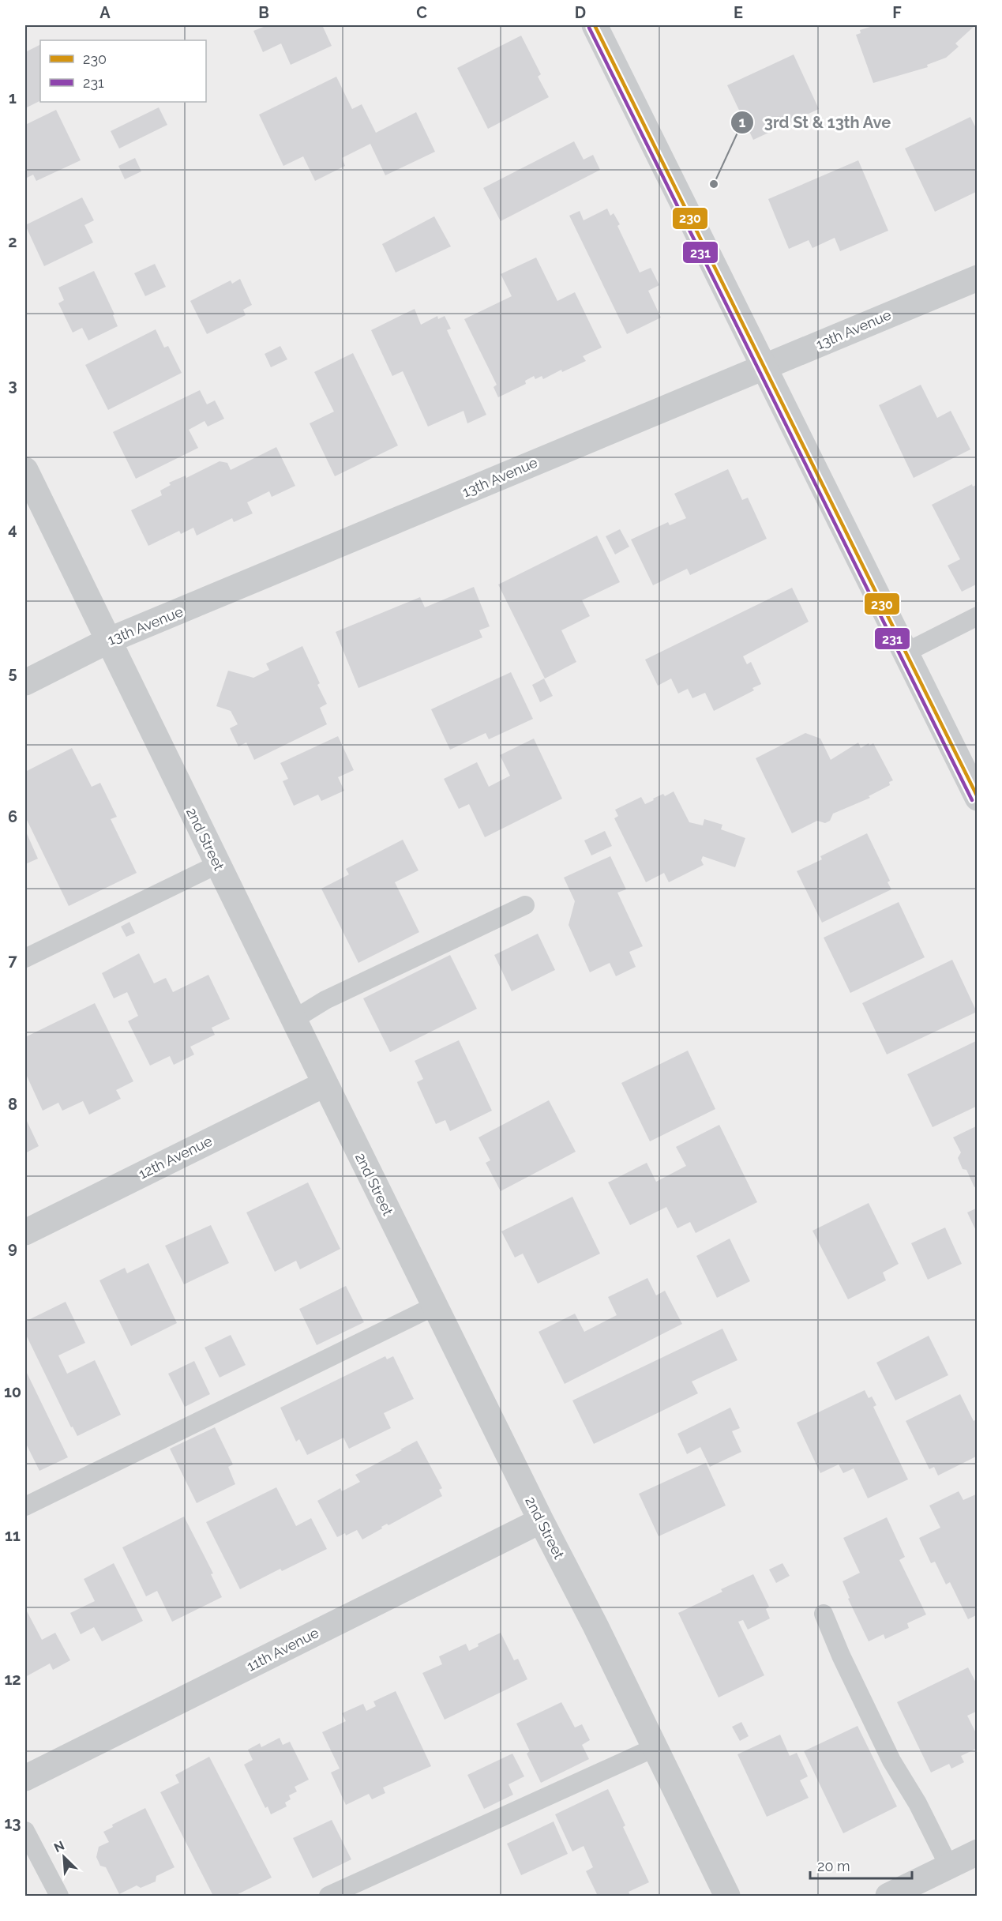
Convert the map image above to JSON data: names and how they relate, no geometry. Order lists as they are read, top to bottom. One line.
{"streets":{"street":["13th Avenue","2nd Street","12th Avenue","11th Avenue"]},"crossings":[["13th Avenue","2nd Street"],["2nd Street","12th Avenue"],["2nd Street","11th Avenue"]],"places":["3rd St & 13th Ave"],"lines":["transit line 230","transit line 231"],"legend":["230","231"],"scale_bar":"20 m","north":"top left","grid":{"columns":["A","B","C","D","E","F"],"rows":["1","2","3","4","5","6","7","8","9","10","11","12","13"]}}
